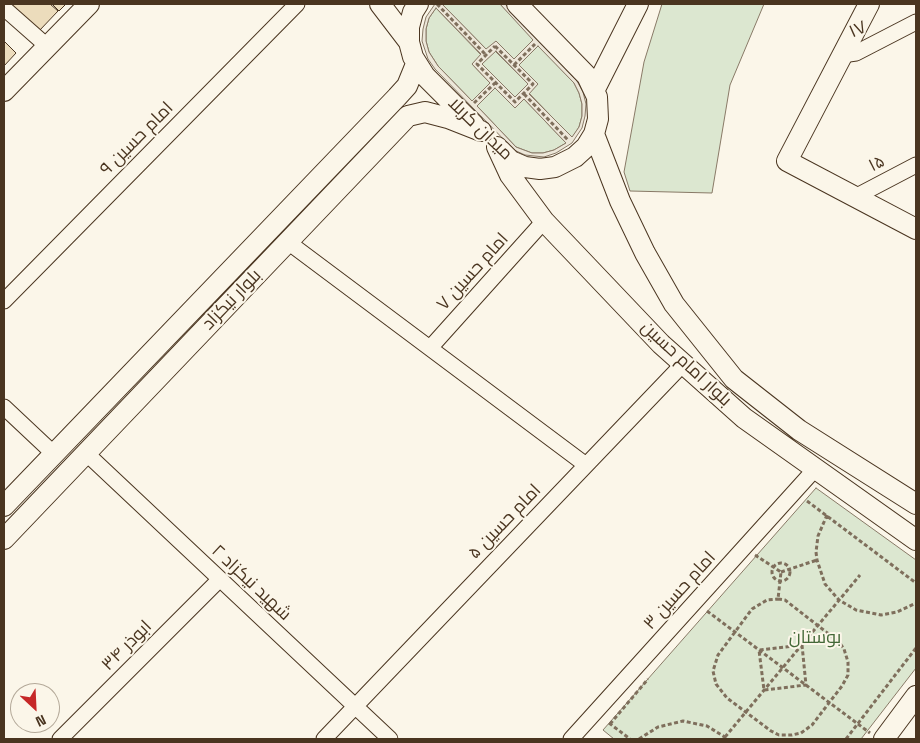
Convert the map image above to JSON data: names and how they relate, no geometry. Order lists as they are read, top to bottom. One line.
{"streets":{"main road":["میدان کربلا","بلوار نیکزاد","بلوار امام حسین"],"street":["۱۷","امام حسین ۹","۱۵","امام حسین ۷","امام حسین ۵","شهید نیکزاد ۲","امام حسین ۳","ابوذر ۳۴"]},"crossings":[["میدان کربلا","بلوار نیکزاد"],["میدان کربلا","بلوار امام حسین"],["امام حسین ۷","بلوار امام حسین"],["بلوار نیکزاد","شهید نیکزاد ۲"],["بلوار امام حسین","امام حسین ۵"],["بلوار امام حسین","امام حسین ۳"],["امام حسین ۵","شهید نیکزاد ۲"],["شهید نیکزاد ۲","ابوذر ۳۴"]],"parks":["بوستان"],"north":"bottom right"}
